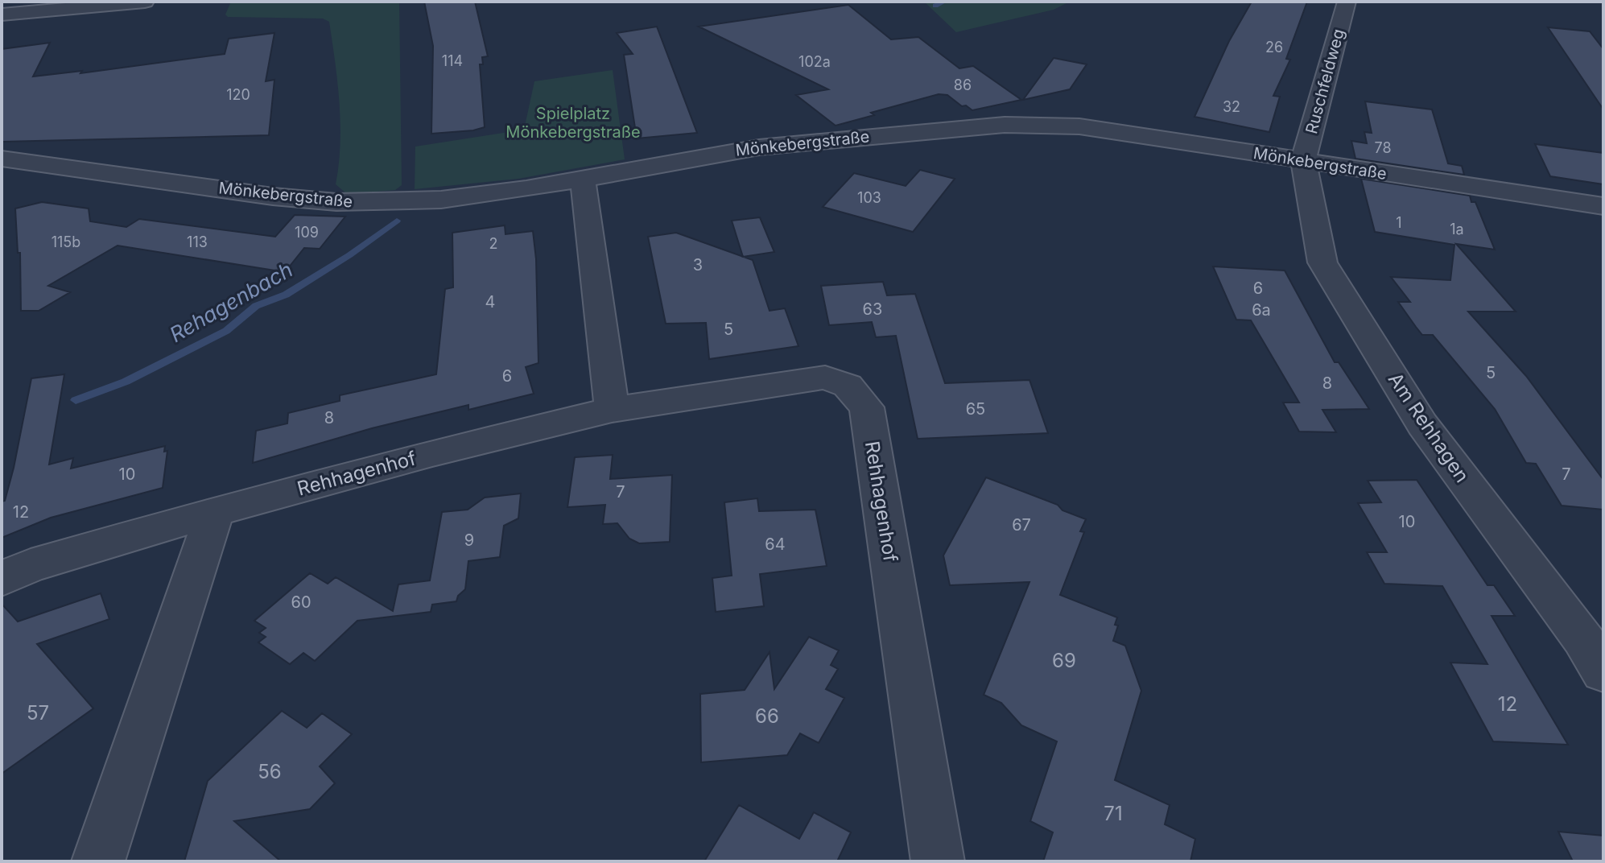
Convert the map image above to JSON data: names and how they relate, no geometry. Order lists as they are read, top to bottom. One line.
{"streets":{"street":["Ruschfeldweg","Mönkebergstraße","Am Rehhagen","Rehhagenhof"]},"crossings":[["Ruschfeldweg","Mönkebergstraße"],["Ruschfeldweg","Am Rehhagen"],["Mönkebergstraße","Am Rehhagen"]],"water":["Rehagenbach"],"parks":["Spielplatz Mönkebergstraße"],"house_numbers":["26","114","102a","86","120","32","78","103","1","1a","109","115b","113","2","3","6","4","63","6a","5","5","6","8","65","8","10","7","7","12","10","67","9","64","60","69","12","57","66","56","71"]}
